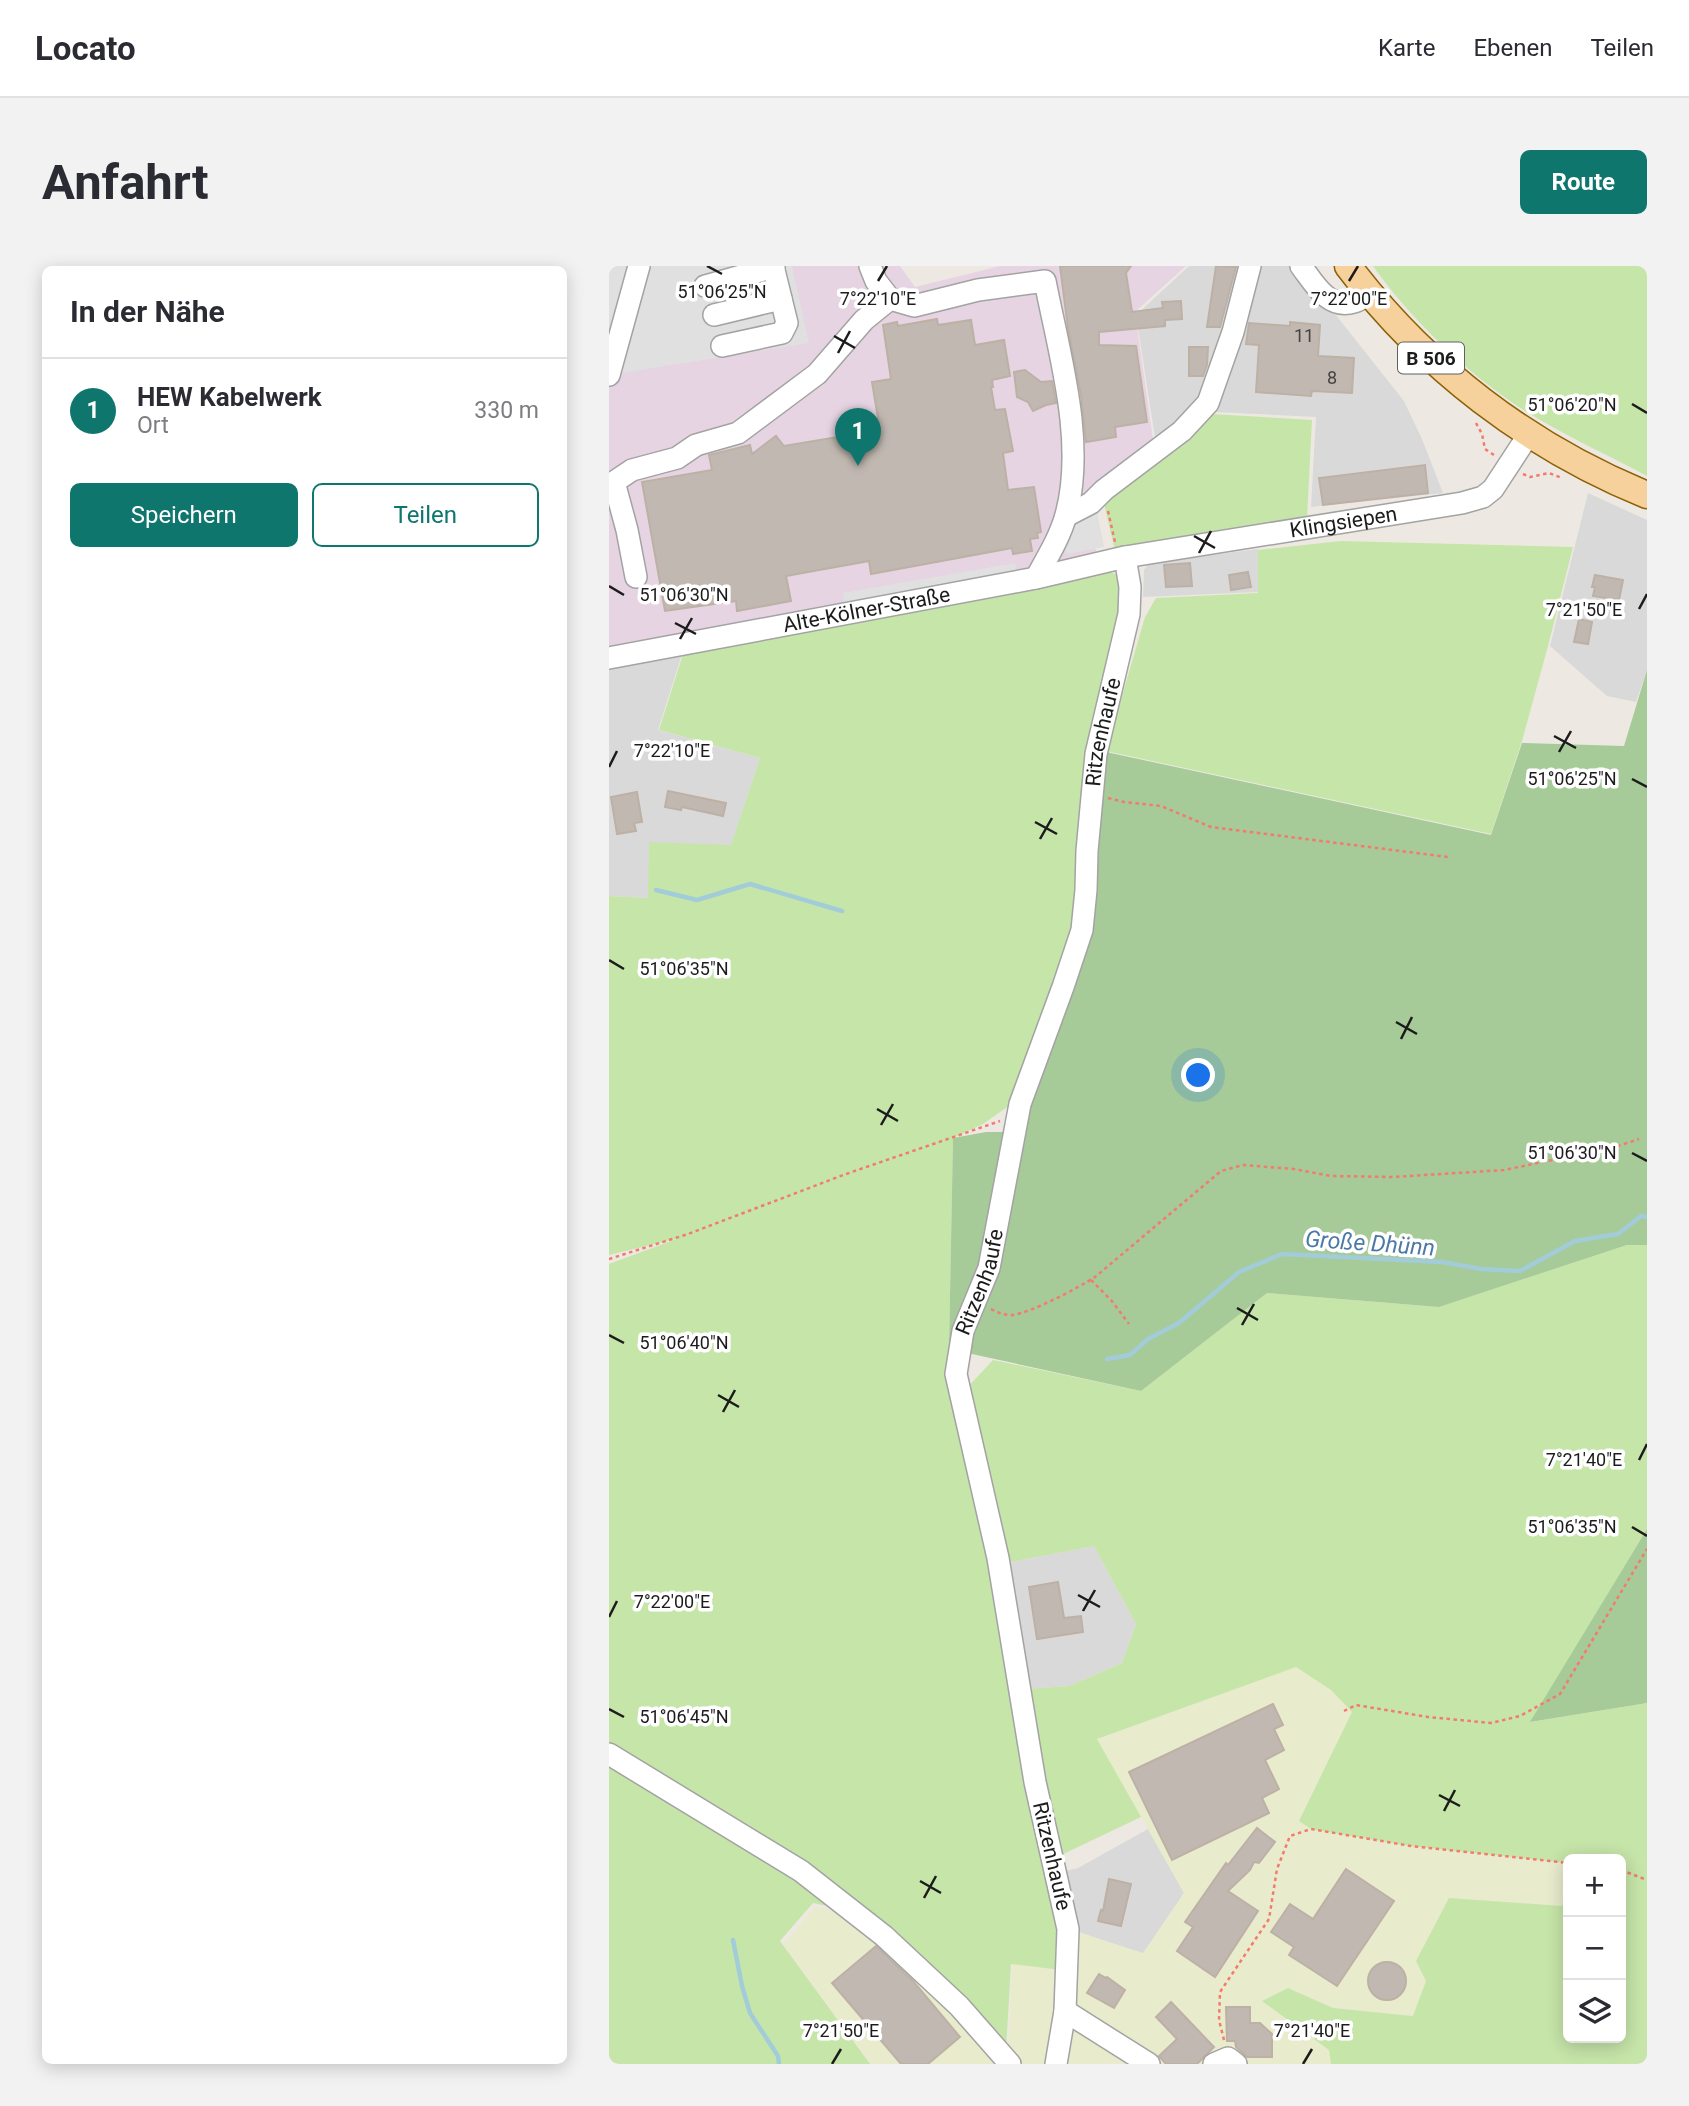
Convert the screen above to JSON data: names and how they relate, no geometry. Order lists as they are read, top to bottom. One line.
{"streets":{"main road":["B 506"],"street":["Klingsiepen","Alte-Kölner-Straße","Ritzenhaufe"]},"crossings":[["B 506","Klingsiepen"],["Klingsiepen","Alte-Kölner-Straße"],["Klingsiepen","Ritzenhaufe"],["Alte-Kölner-Straße","Ritzenhaufe"]],"water":["Große Dhünn"],"house_numbers":["11","8"],"page":{"header":"Locato","nav":["Karte","Ebenen","Teilen"],"buttons":["Route",["Speichern","Teilen"]],"title":"Anfahrt","heading":"In der Nähe","list":[{"mark":"1","name":"HEW Kabelwerk","note":"Ort","value":"330 m"}],"pins":"1","map_buttons":["+","−"]},"coordinates":["51°06'25\"N","7°22'10\"E","7°22'00\"E","51°06'20\"N","51°06'30\"N","7°21'50\"E","51°06'35\"N","51°06'40\"N","7°21'40\"E","51°06'45\"N"]}
